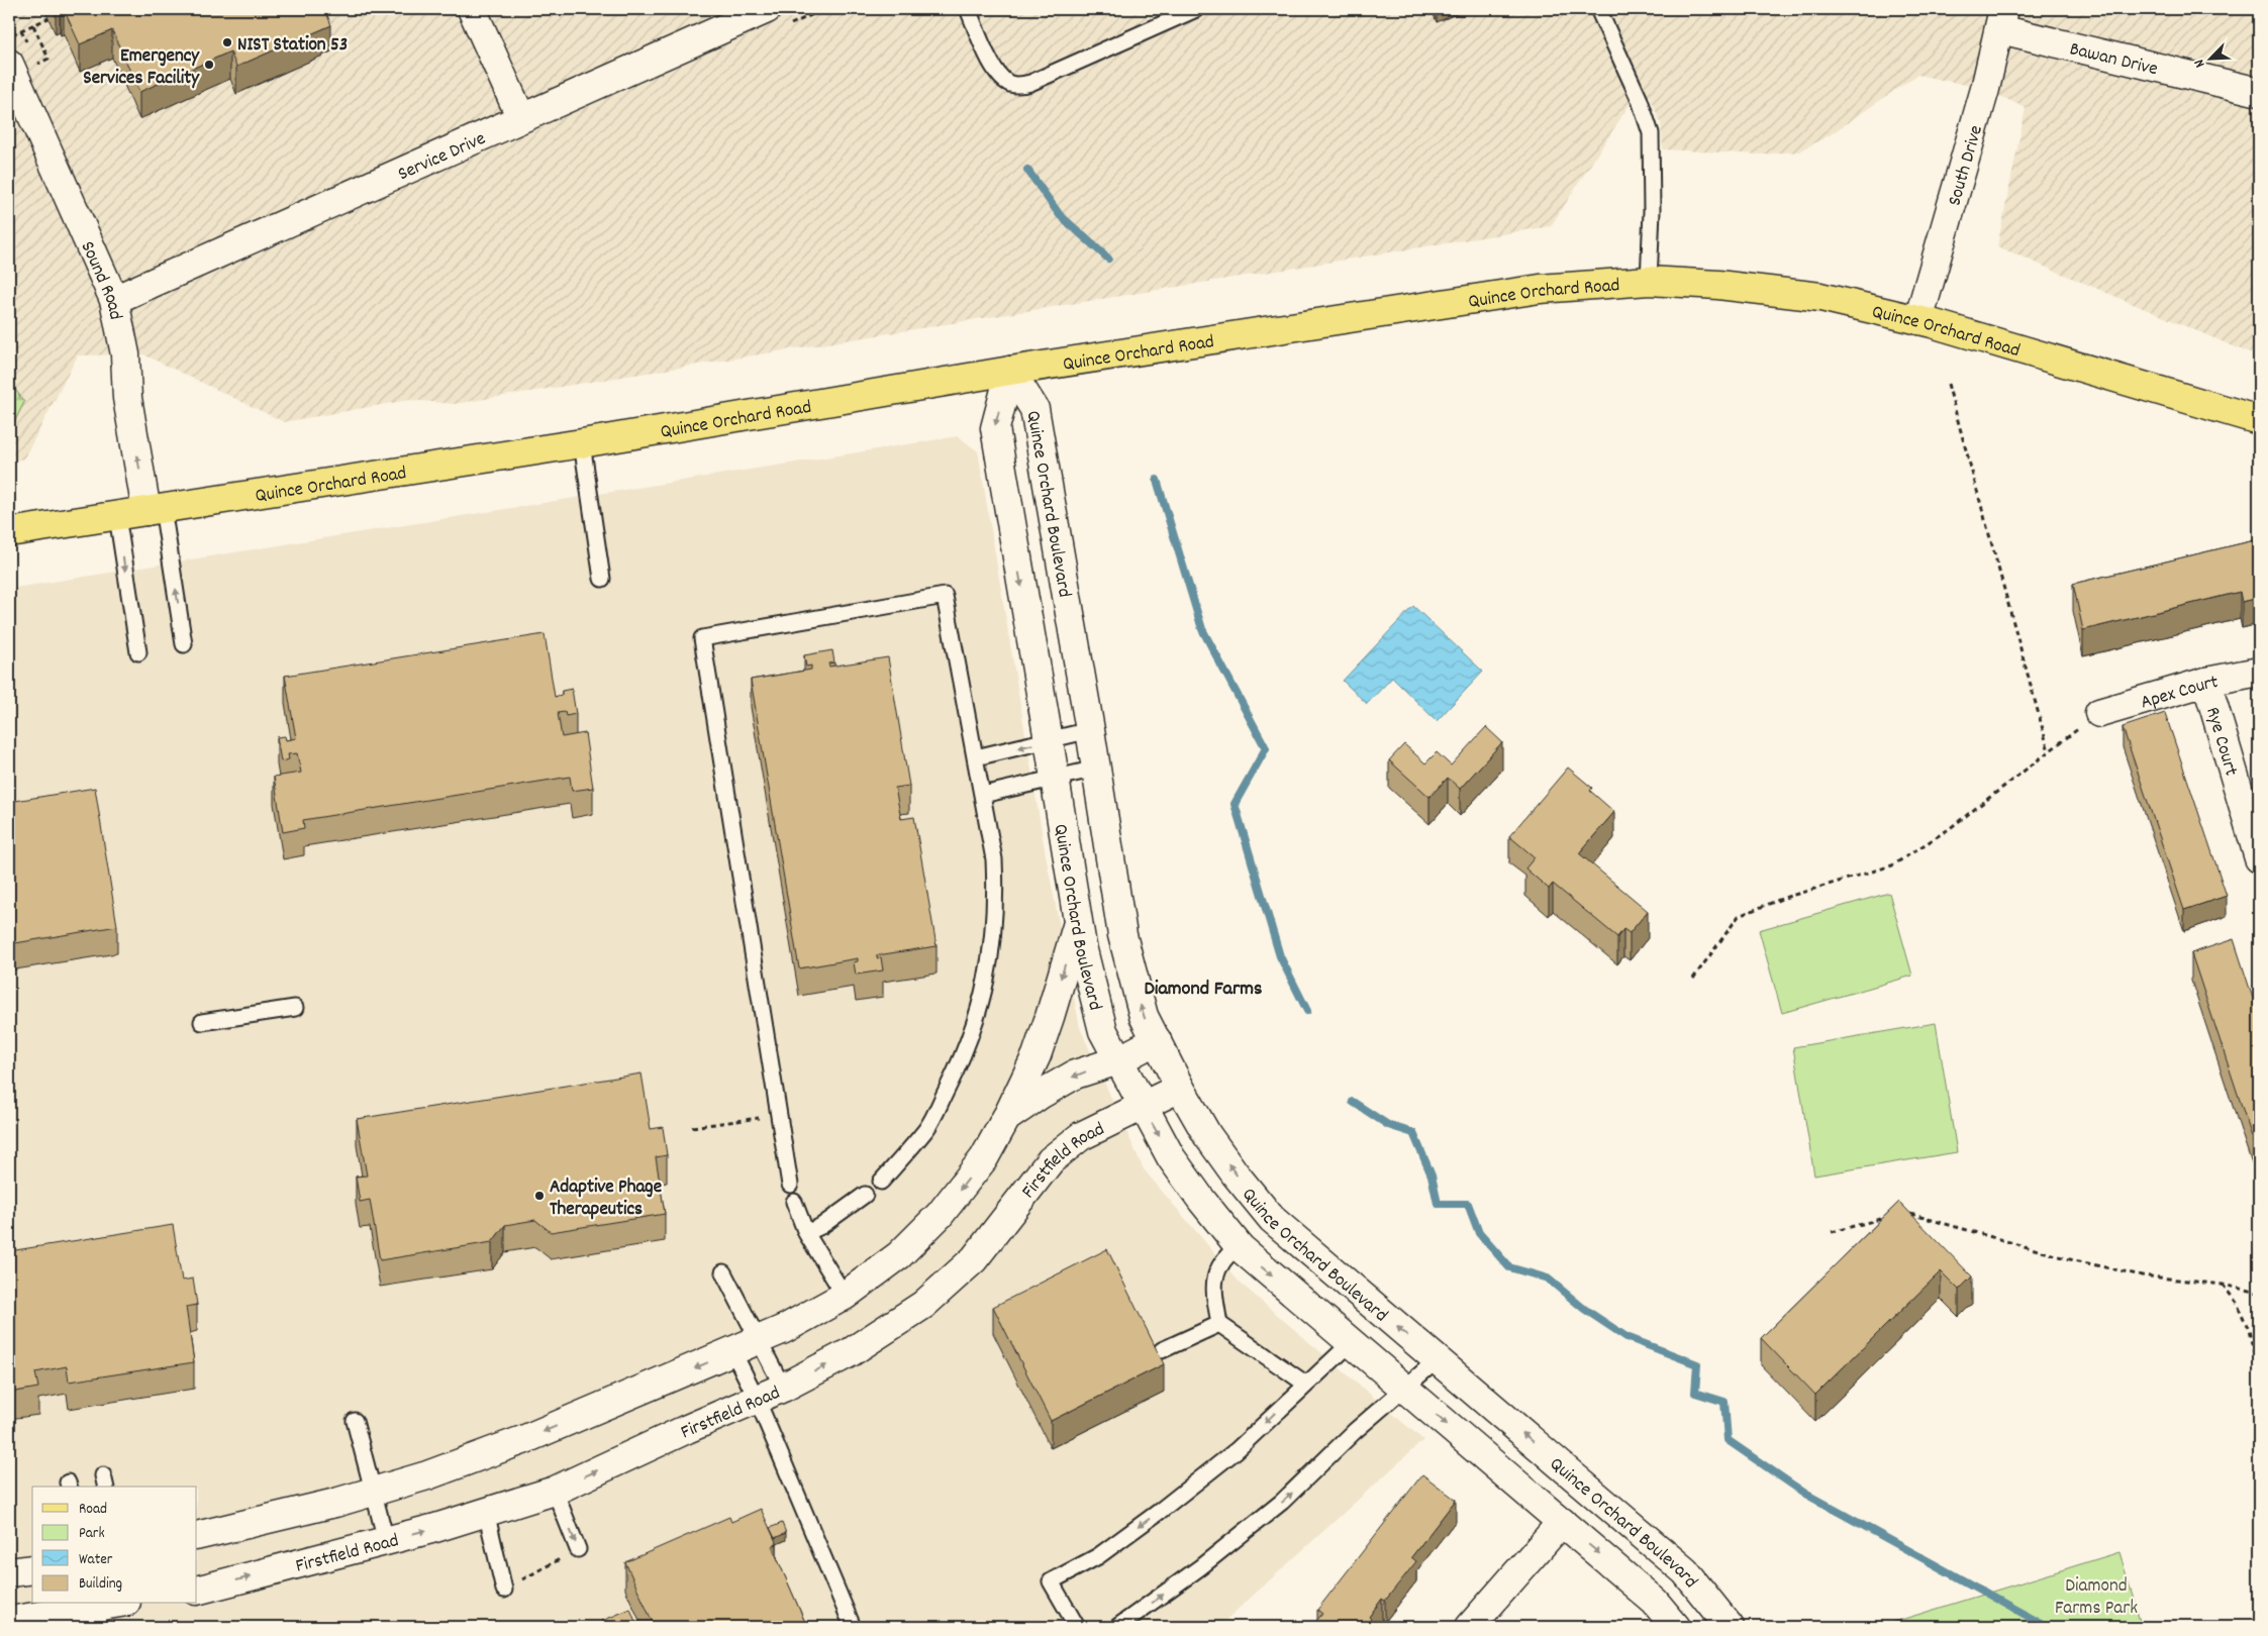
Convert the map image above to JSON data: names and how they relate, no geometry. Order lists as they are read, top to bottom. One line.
{"streets":{"main road":["Quince Orchard Road"],"street":["Bawan Drive","Service Drive","South Drive","Sound Road","Quince Orchard Boulevard","Apex Court","Rye Court","Firstfield Road"]},"crossings":[["Bawan Drive","South Drive"],["Service Drive","Sound Road"],["South Drive","Quince Orchard Road"],["Sound Road","Quince Orchard Road"],["Quince Orchard Road","Quince Orchard Boulevard"],["Quince Orchard Boulevard","Firstfield Road"],["Apex Court","Rye Court"]],"one_way":["Sound Road"],"districts":["Diamond Farms"],"parks":["Diamond Farms Park"],"places":["NIST Station 53","Emergency Services Facility","Adaptive Phage Therapeutics"],"legend":["Road","Park","Water","Building"],"north":"bottom left"}
